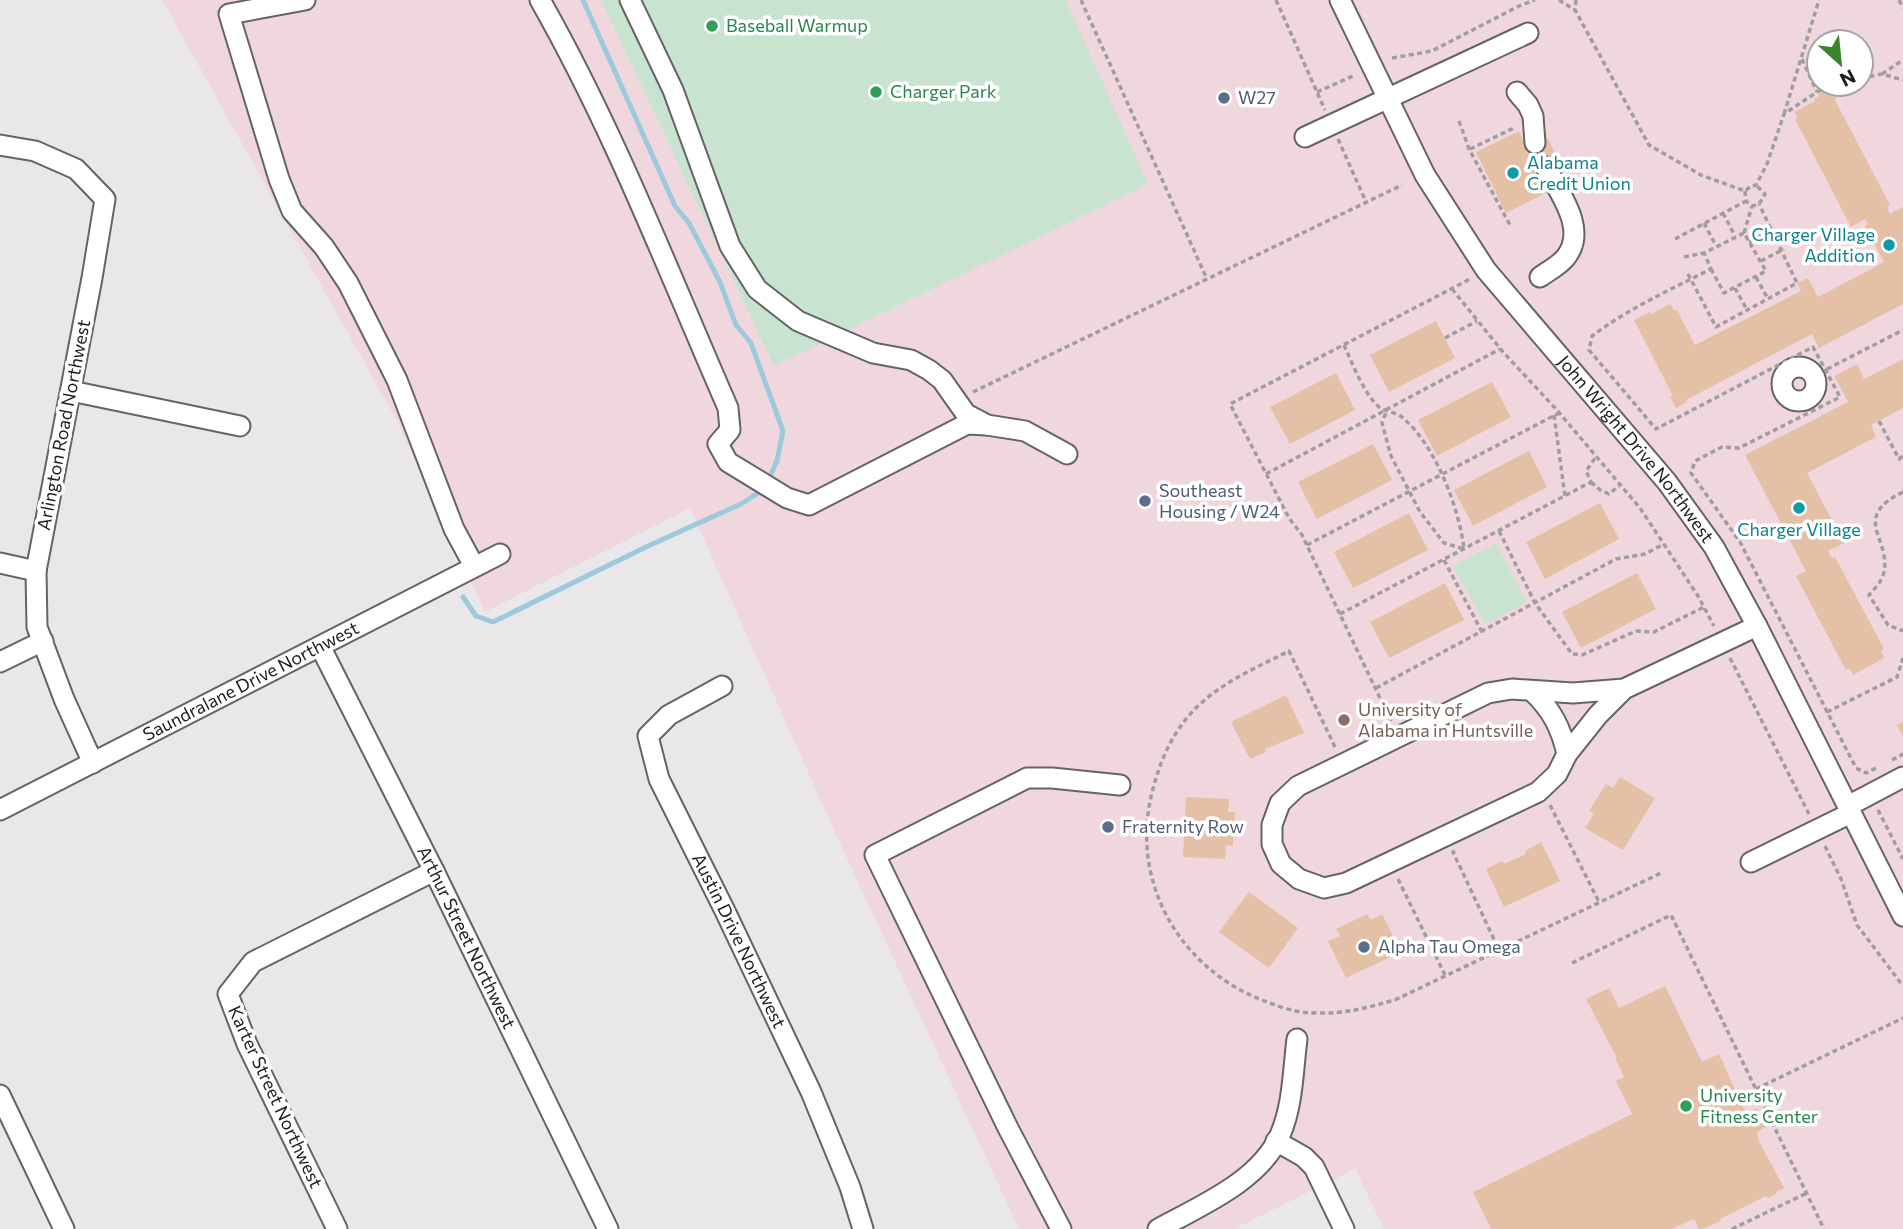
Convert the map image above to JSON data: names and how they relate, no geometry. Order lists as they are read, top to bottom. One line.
{"streets":{"street":["Arlington Road Northwest","John Wright Drive Northwest","Saundralane Drive Northwest","Arthur Street Northwest","Austin Drive Northwest","Karter Street Northwest"]},"crossings":[["Arlington Road Northwest","Saundralane Drive Northwest"],["Saundralane Drive Northwest","Arthur Street Northwest"],["Arthur Street Northwest","Karter Street Northwest"]],"places":["Baseball Warmup","Charger Park","W27","Alabama Credit Union","Charger Village Addition","Southeast Housing / W24","Charger Village","University of Alabama in Huntsville","Fraternity Row","Alpha Tau Omega","University Fitness Center"],"north":"bottom right"}
